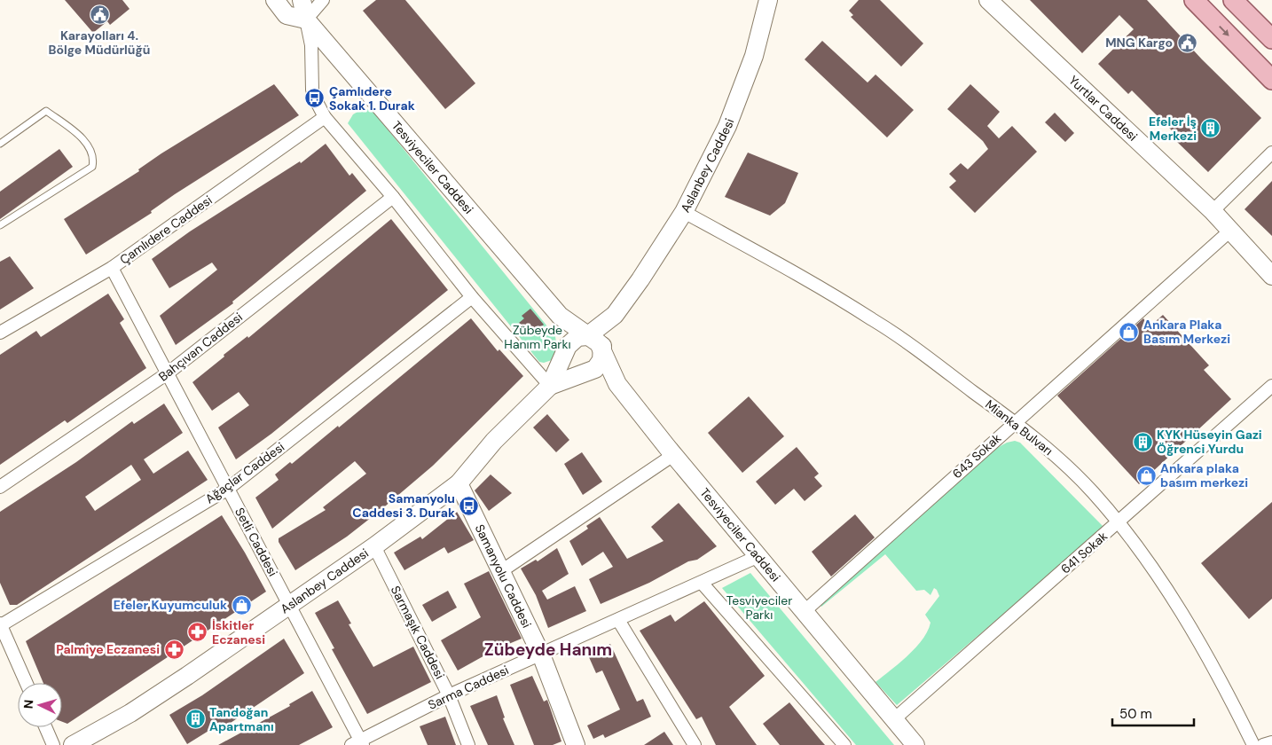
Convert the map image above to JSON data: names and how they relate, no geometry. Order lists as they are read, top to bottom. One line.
{"streets":{"street":["Yurtlar Caddesi","Aslanbey Caddesi","Tesviyeciler Caddesi","Çamlıdere Caddesi","Bahçıvan Caddesi","Mianka Bulvarı","643 Sokak","Ağaçlar Caddesi","Setli Caddesi","641 Sokak","Samanyolu Caddesi","Sarmaşık Caddesi","Sarma Caddesi"]},"crossings":[["Yurtlar Caddesi","643 Sokak"],["Aslanbey Caddesi","Mianka Bulvarı"],["Aslanbey Caddesi","Setli Caddesi"],["Aslanbey Caddesi","Samanyolu Caddesi"],["Aslanbey Caddesi","Sarmaşık Caddesi"],["Tesviyeciler Caddesi","643 Sokak"],["Tesviyeciler Caddesi","641 Sokak"],["Tesviyeciler Caddesi","Sarma Caddesi"],["Çamlıdere Caddesi","Setli Caddesi"],["Bahçıvan Caddesi","Setli Caddesi"],["Mianka Bulvarı","643 Sokak"],["Mianka Bulvarı","641 Sokak"],["Ağaçlar Caddesi","Setli Caddesi"],["Setli Caddesi","Sarma Caddesi"],["Samanyolu Caddesi","Sarma Caddesi"],["Sarmaşık Caddesi","Sarma Caddesi"]],"districts":["Zübeyde Hanım"],"parks":["Zübeyde Hanım Parkı","Tesviyeciler Parkı"],"places":{"public building":["Karayolları 4. Bölge Müdürlüğü","MNG Kargo"],"bus stop":["Çamlıdere Sokak 1. Durak","Samanyolu Caddesi 3. Durak"],"building":["Efeler İş Merkezi","KYK Hüseyin Gazi Öğrenci Yurdu","Tandoğan Apartmanı"],"shop":["Ankara Plaka Basım Merkezi","Ankara plaka basım merkezi","Efeler Kuyumculuk"],"pharmacy":["İskitler Eczanesi","Palmiye Eczanesi"]},"scale_bar":"50 m","north":"left"}
